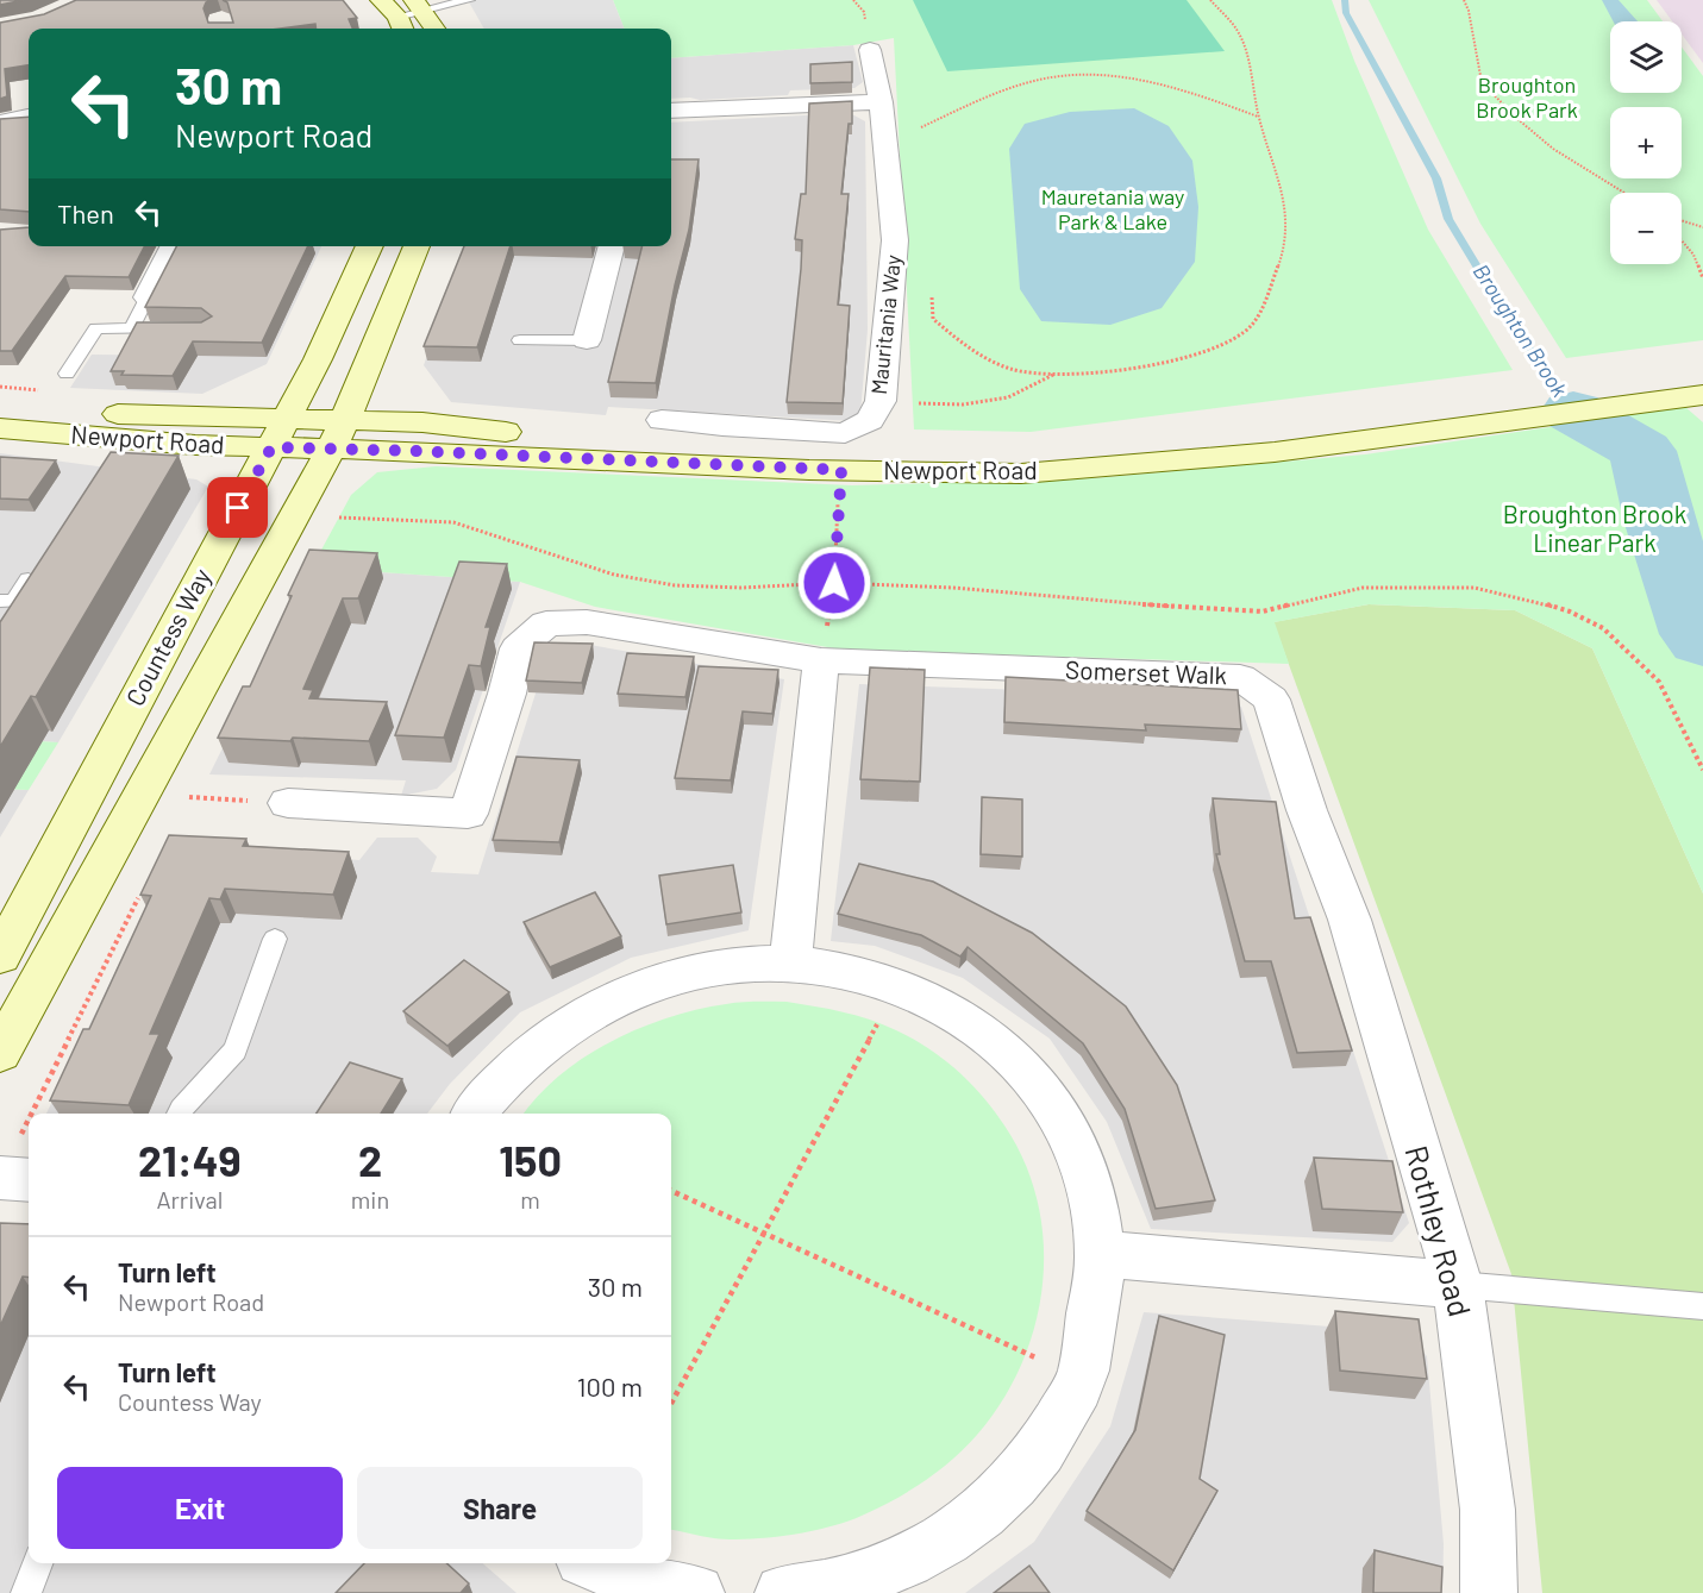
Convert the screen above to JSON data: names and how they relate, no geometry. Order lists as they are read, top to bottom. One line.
{"streets":{"street":["Mauritania Way","Newport Road","Countess Way","Somerset Walk","Rothley Road"]},"crossings":[["Newport Road","Countess Way"],["Somerset Walk","Rothley Road"]],"water":["Broughton Brook"],"parks":["Broughton Brook Park","Mauretania way Park & Lake","Broughton Brook Linear Park"],"page":{"map_buttons":["+","−"],"turn":["30 m","Newport Road"],"then":"Then","eta":["21:49","Arrival","2","min","150","m"],"list":[{"name":"Turn left","note":"Newport Road","value":"30 m"},{"name":"Turn left","note":"Countess Way","value":"100 m"}],"buttons":["Exit","Share"]}}
